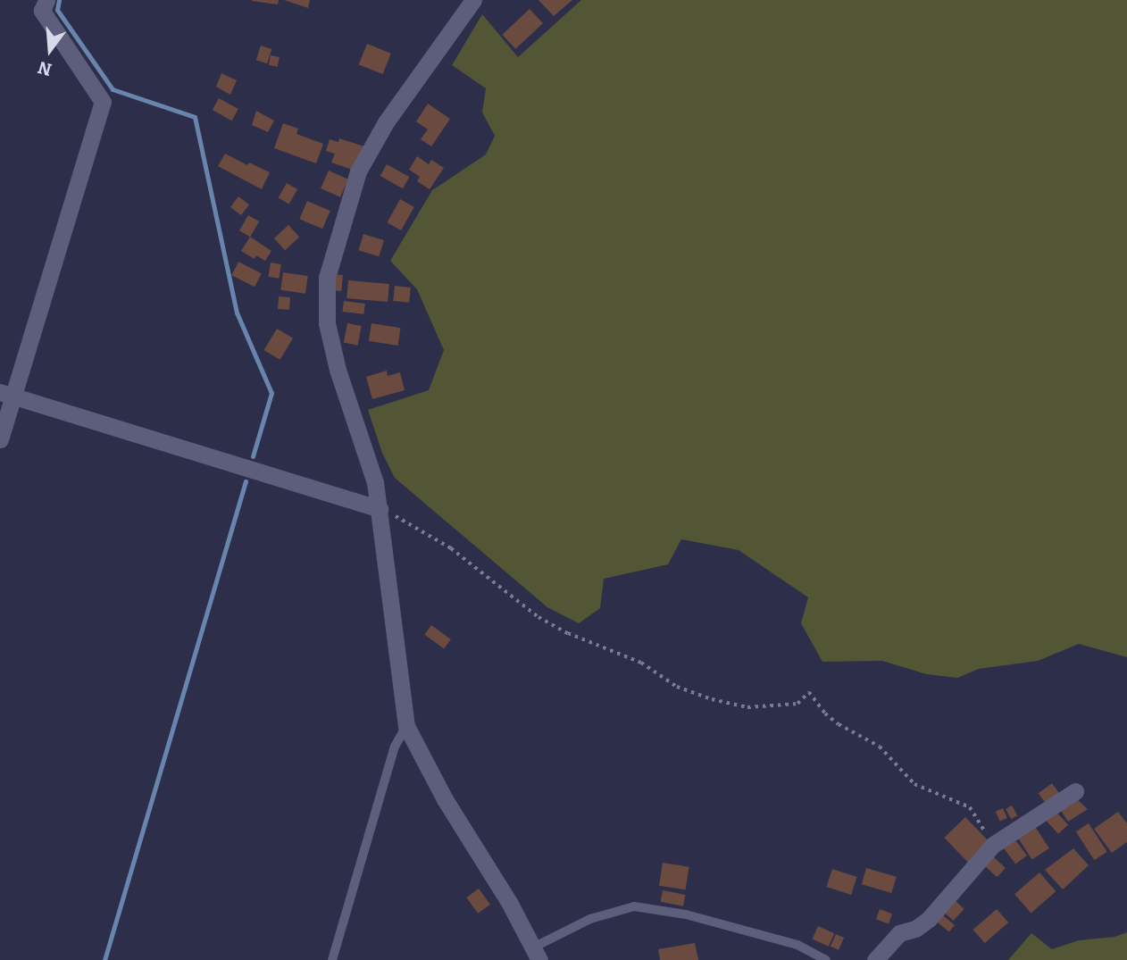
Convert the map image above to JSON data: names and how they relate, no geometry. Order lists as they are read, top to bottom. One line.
{"north":"bottom"}
